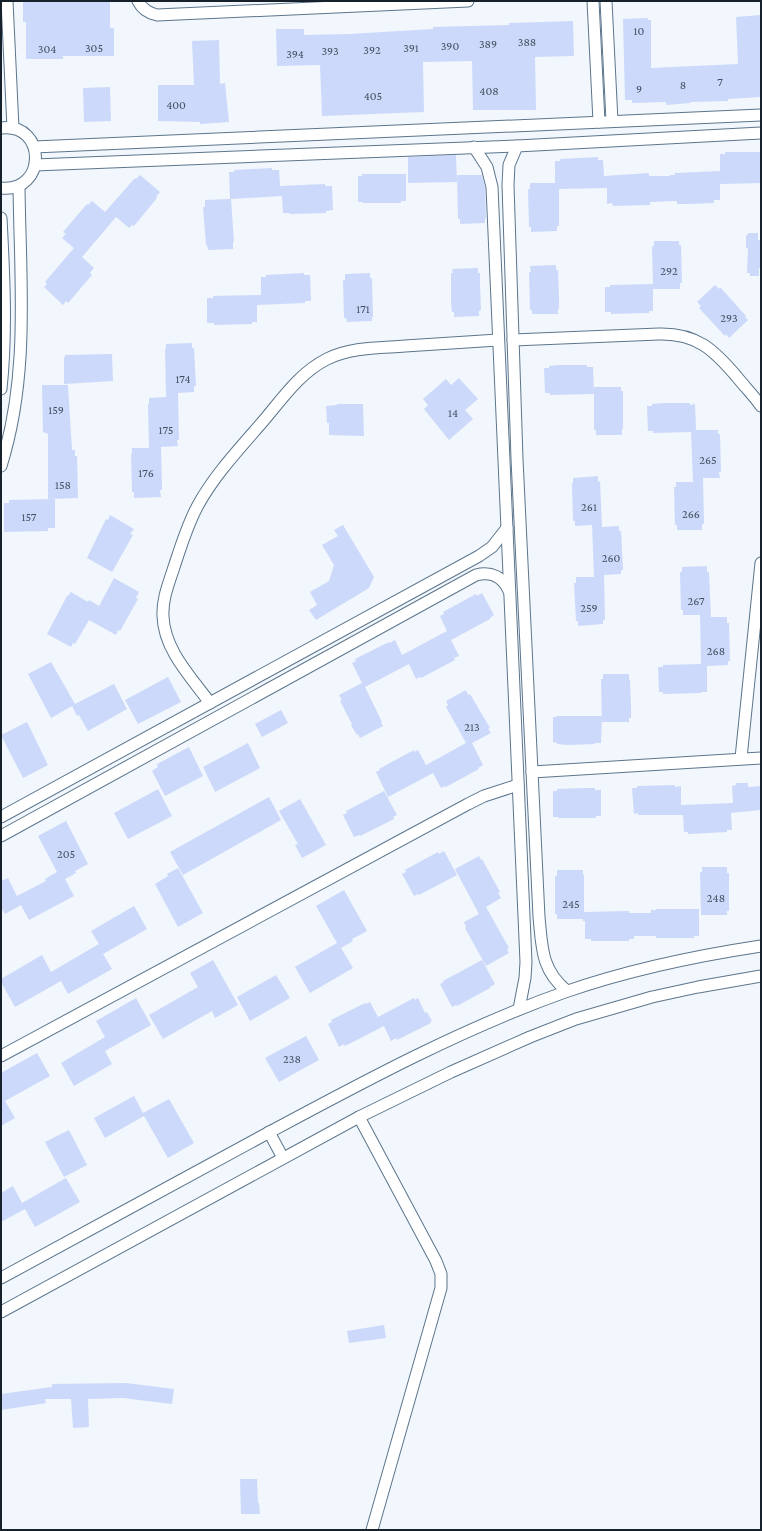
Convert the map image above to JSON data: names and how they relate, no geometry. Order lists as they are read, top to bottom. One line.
{"house_numbers":["10","388","389","390","305","391","304","392","393","394","7","8","9","408","405","400","292","171","293","174","159","14","175","265","176","158","261","266","157","260","267","259","268","213","205","248","245","238"]}
